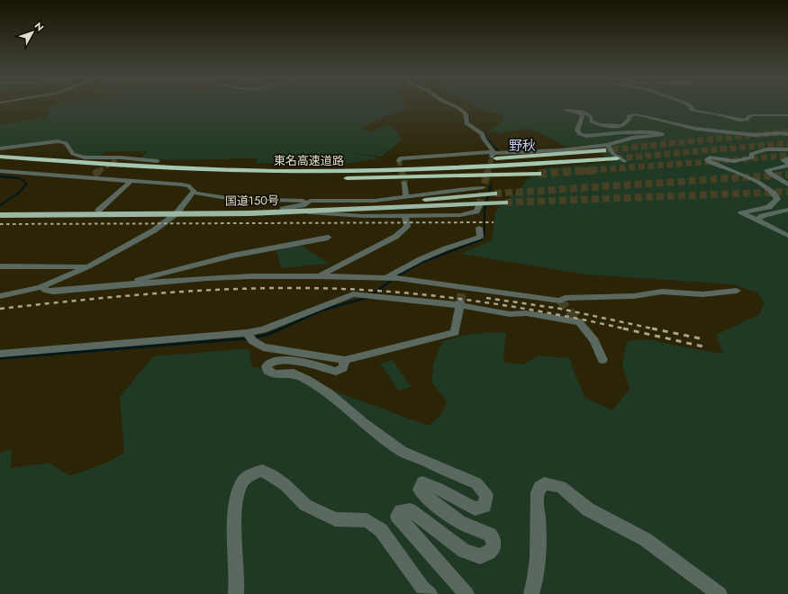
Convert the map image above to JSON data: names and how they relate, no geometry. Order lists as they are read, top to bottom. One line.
{"streets":{"highway":["東名高速道路","国道150号"]},"districts":["野秋"],"north":"top right"}
